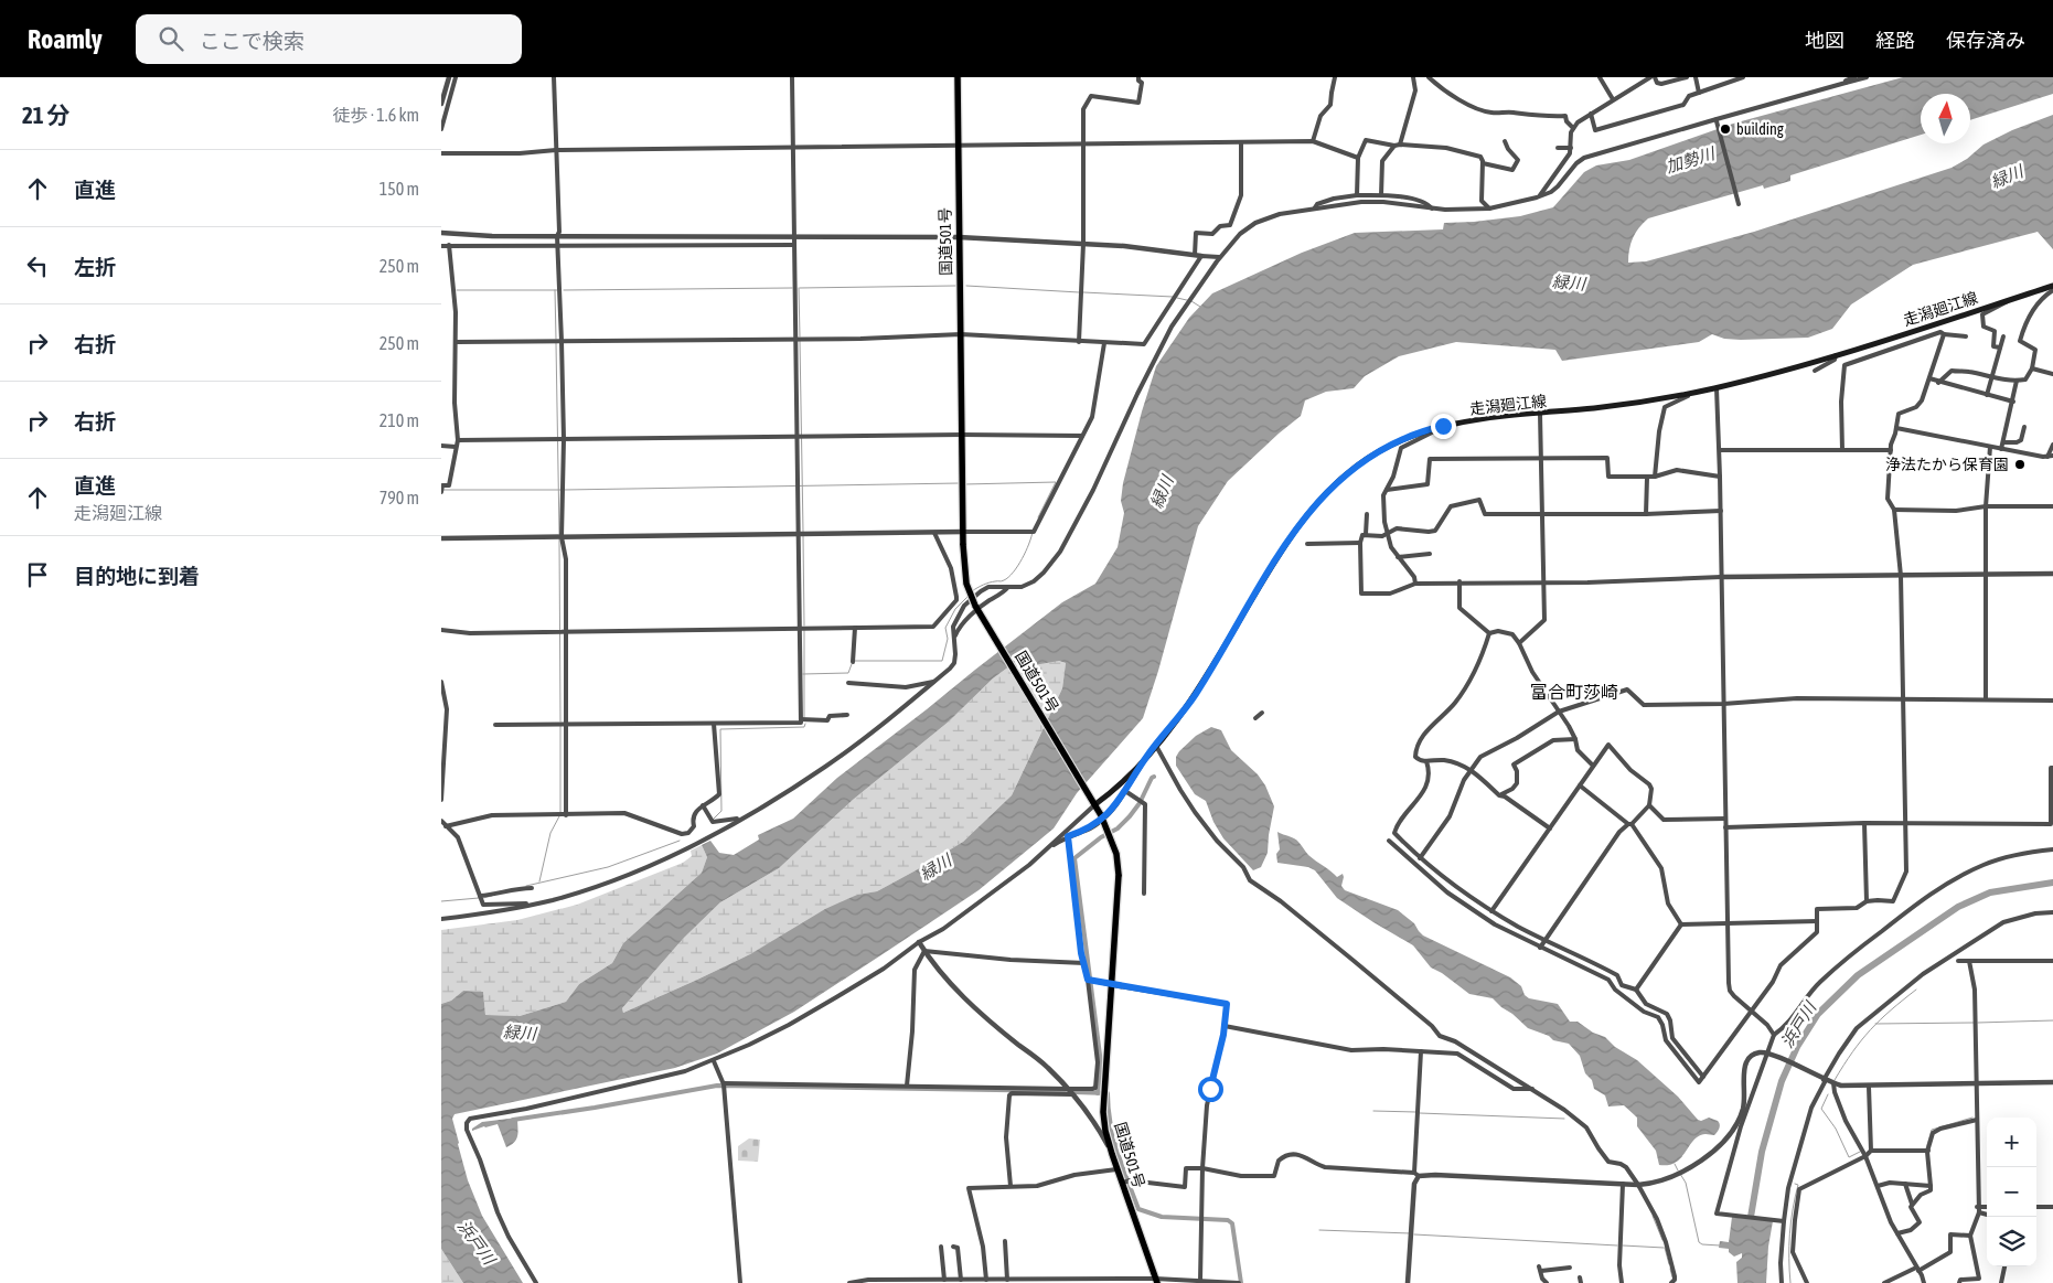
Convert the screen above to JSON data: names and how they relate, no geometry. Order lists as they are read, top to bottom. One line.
{"streets":{"highway":["国道501号"],"main road":["走潟廻江線"]},"crossings":[["国道501号","走潟廻江線"]],"districts":["富合町莎崎"],"water":["加勢川","緑川","浜戸川"],"places":["building","浄法たから保育園"],"north":"top","page":{"header":"Roamly","search":"ここで検索","nav":["地図","経路","保存済み"],"heading":["21 分","徒歩 · 1.6 km"],"list":[["直進","150 m"],["左折","250 m"],["右折","250 m"],["右折","210 m"],["直進","走潟廻江線","790 m"],"目的地に到着"],"map_buttons":["+","−"]}}
